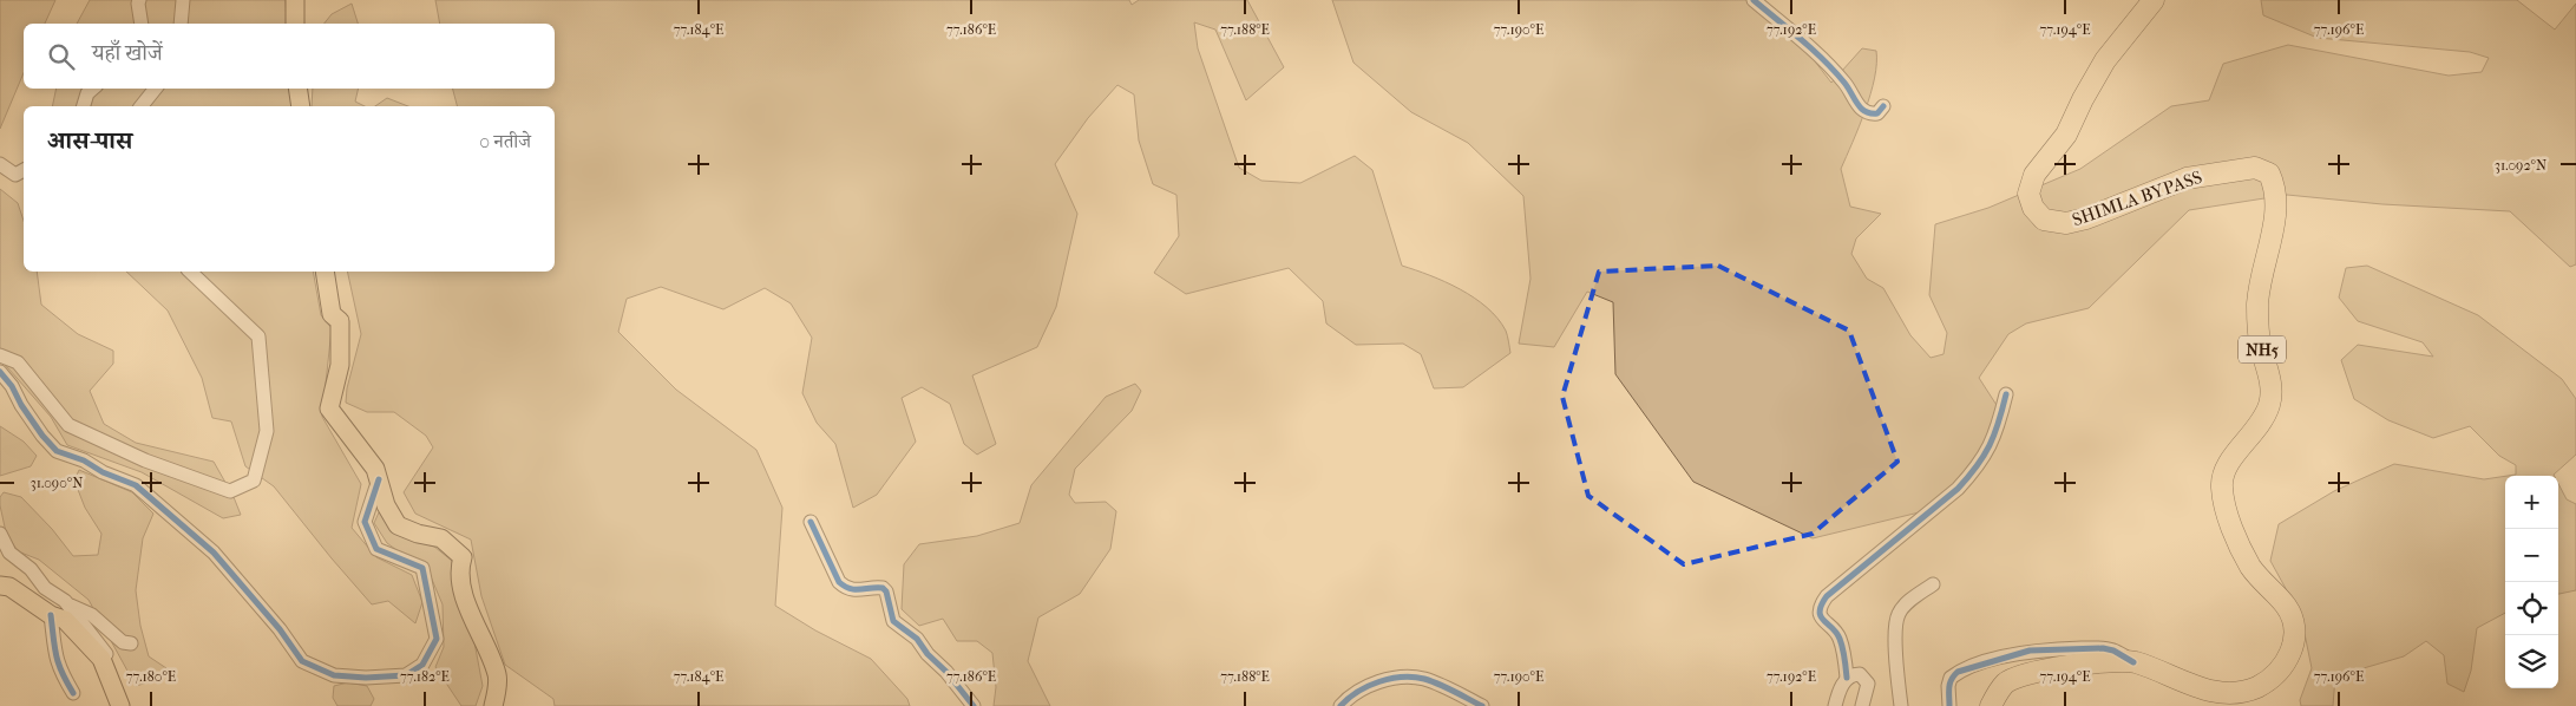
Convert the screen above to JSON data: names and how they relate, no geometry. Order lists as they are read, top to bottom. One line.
{"streets":{"highway":["SHIMLA BYPASS","NH5"]},"page":{"search":"यहाँ खोजें","heading":["आस-पास","0 नतीजे"],"map_buttons":["+","−"]},"coordinates":["77.184°E","77.186°E","77.188°E","77.190°E","77.192°E","77.194°E","77.196°E","31.092°N","31.090°N","77.180°E","77.182°E"]}
